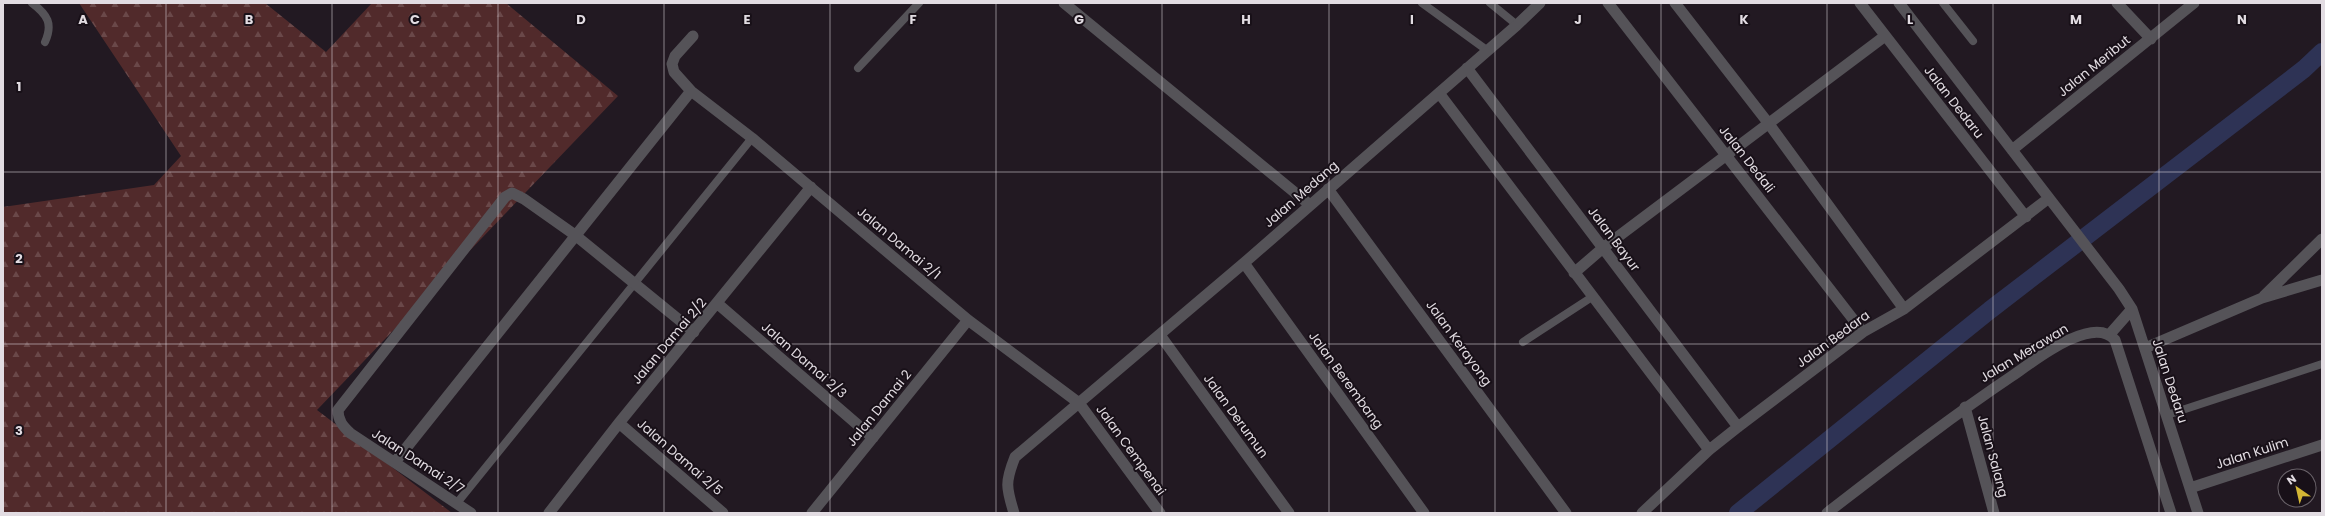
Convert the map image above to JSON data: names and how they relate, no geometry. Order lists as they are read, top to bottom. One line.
{"streets":{"street":["Jalan Meribut","Jalan Dedaru","Jalan Dedali","Jalan Medang","Jalan Bayur","Jalan Damai 2/1","Jalan Bedara","Jalan Damai 2/2","Jalan Kerayong","Jalan Merawan","Jalan Damai 2/3","Jalan Berembang","Jalan Damai 2","Jalan Derumun","Jalan Cempenai","Jalan Kulim","Jalan Salang","Jalan Damai 2/5","Jalan Damai 2/7"]},"crossings":[["Jalan Meribut","Jalan Dedaru"],["Jalan Dedaru","Jalan Bedara"],["Jalan Dedaru","Jalan Kulim"],["Jalan Dedali","Jalan Bedara"],["Jalan Medang","Jalan Bayur"],["Jalan Medang","Jalan Damai 2/1"],["Jalan Medang","Jalan Kerayong"],["Jalan Medang","Jalan Berembang"],["Jalan Medang","Jalan Derumun"],["Jalan Medang","Jalan Cempenai"],["Jalan Bayur","Jalan Bedara"],["Jalan Damai 2/1","Jalan Damai 2/2"],["Jalan Damai 2/1","Jalan Damai 2"],["Jalan Damai 2/1","Jalan Cempenai"],["Jalan Damai 2/2","Jalan Damai 2/3"],["Jalan Damai 2/2","Jalan Damai 2/5"],["Jalan Merawan","Jalan Salang"],["Jalan Damai 2/3","Jalan Damai 2"]],"north":"top left","grid":{"columns":["A","B","C","D","E","F","G","H","I","J","K","L","M","N"],"rows":["1","2","3"]}}
